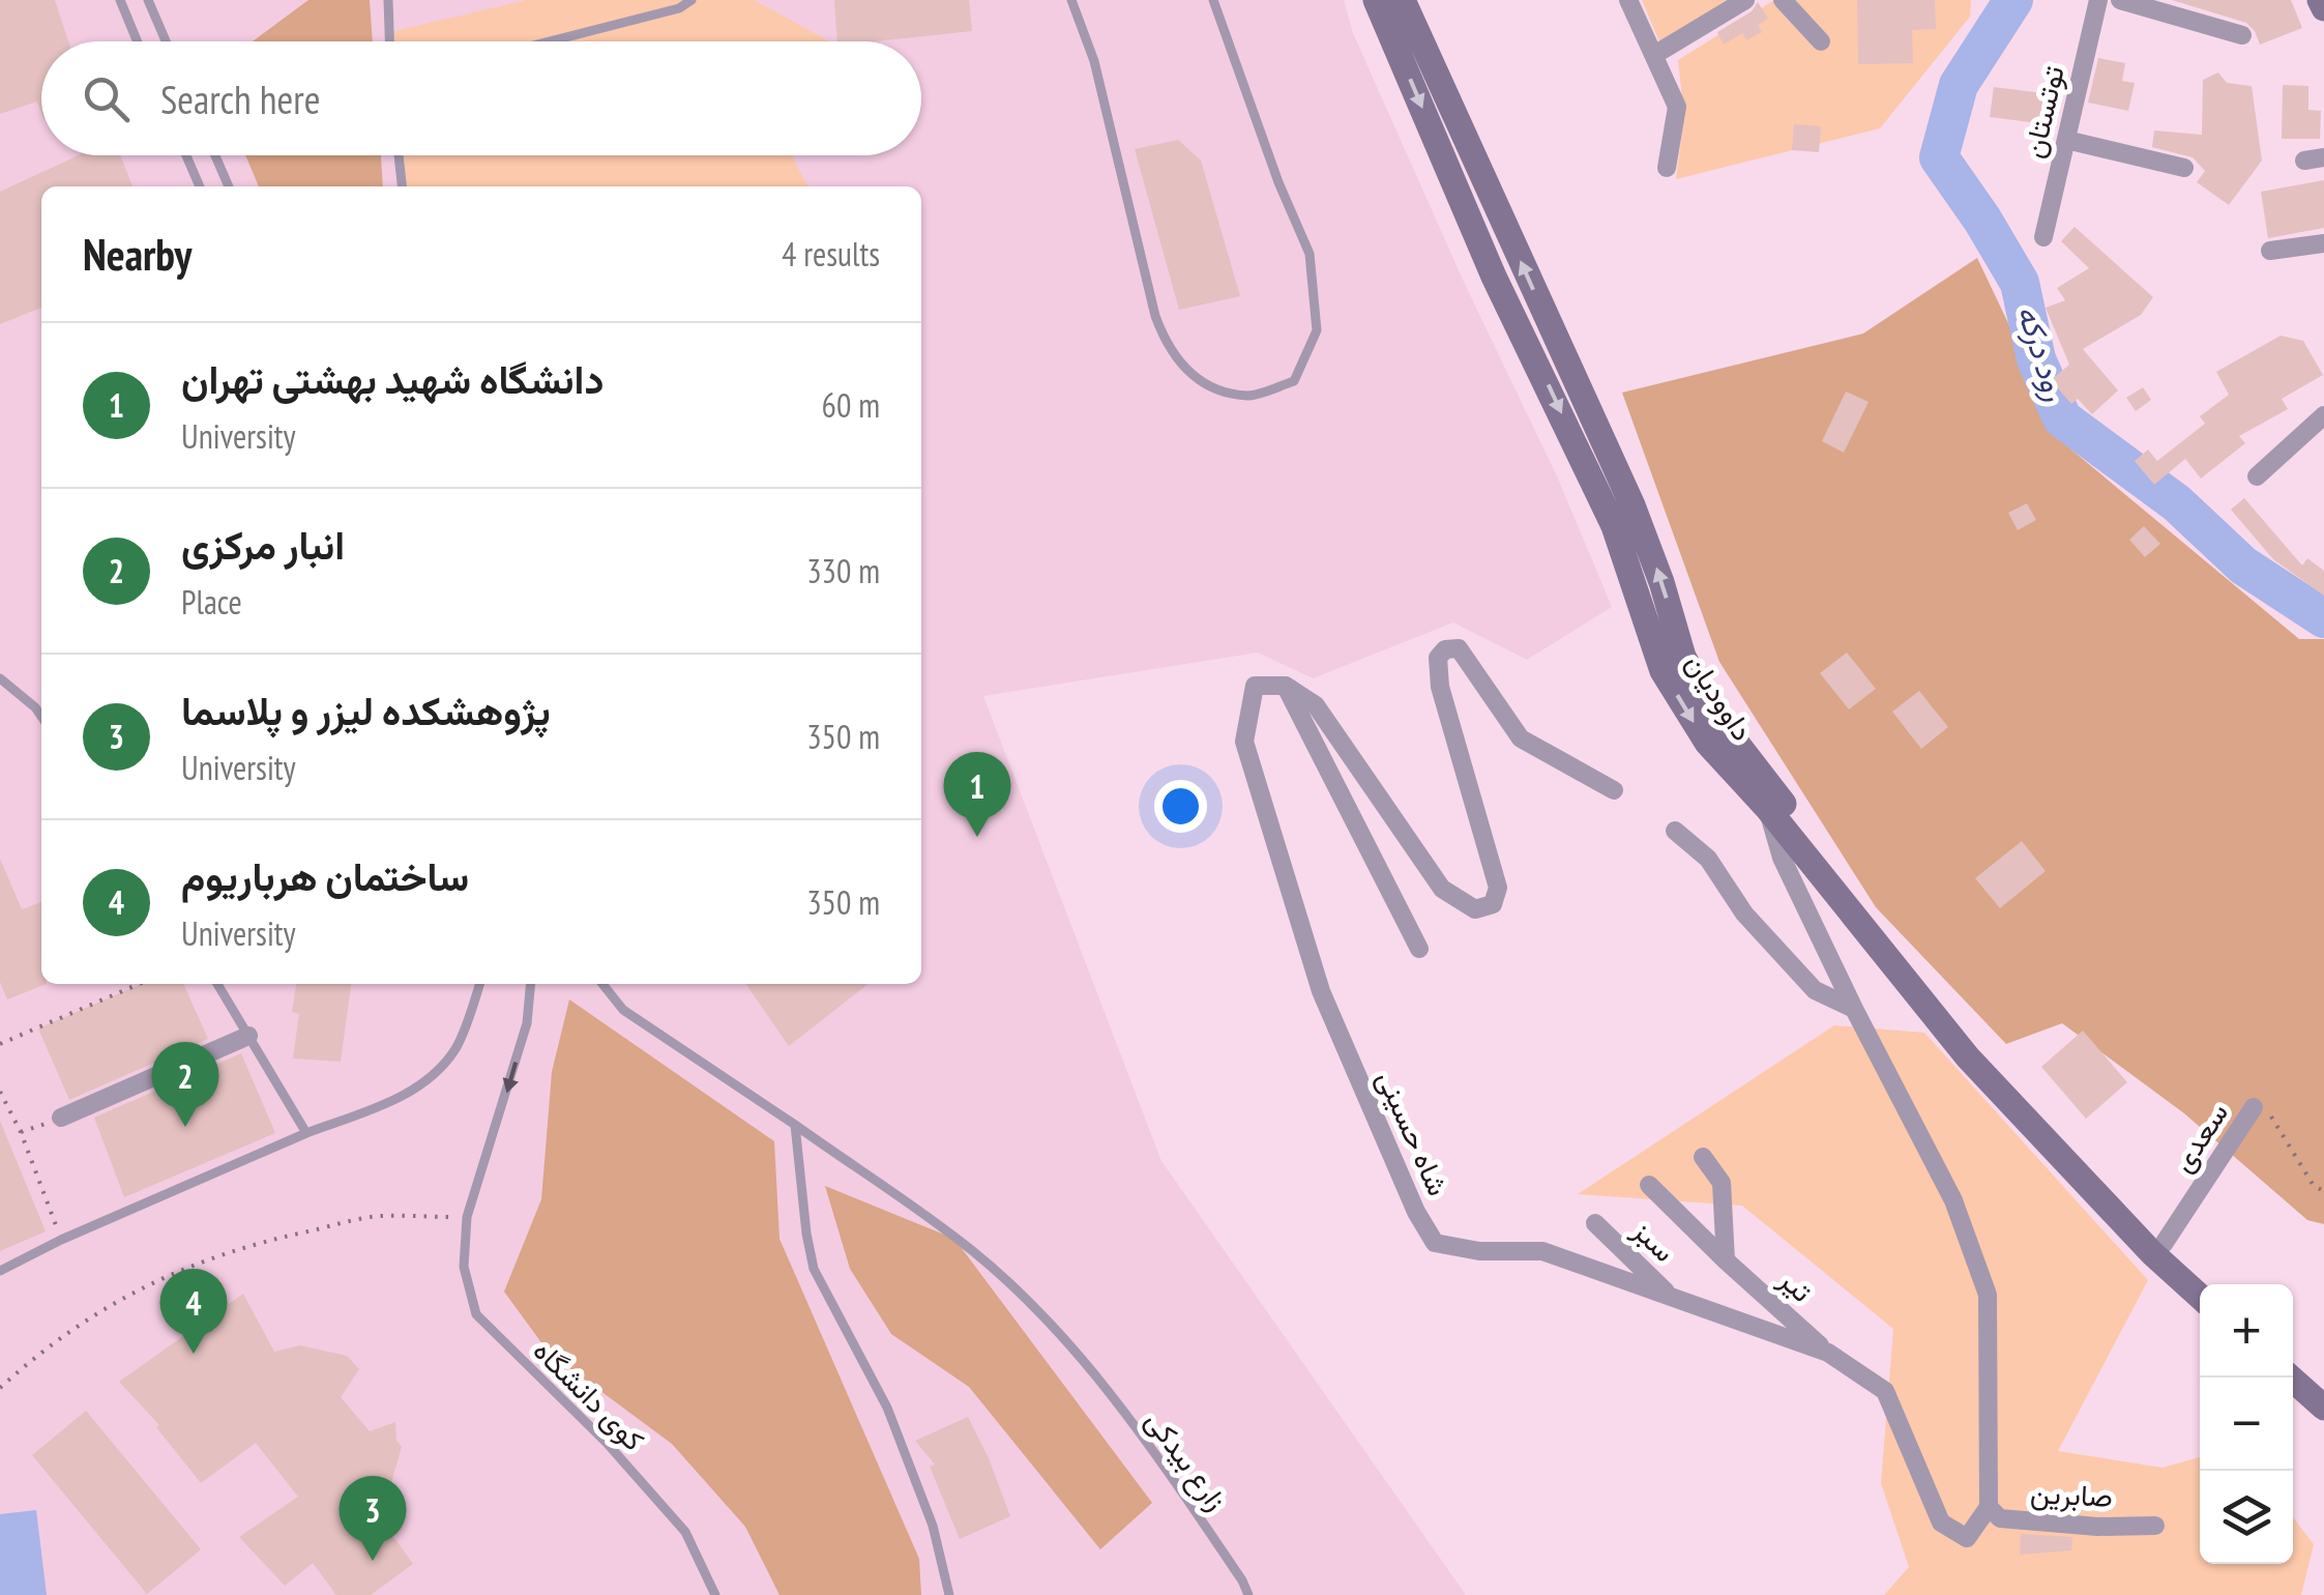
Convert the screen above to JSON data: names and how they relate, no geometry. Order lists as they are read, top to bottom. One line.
{"streets":{"street":["توتستان","داوودیان","شاه حسینی","سعدی","سبز","تیر","صابرین"],"lane":["کوی دانشگاه","زارع بیدکی"]},"crossings":[["داوودیان","سعدی"],["شاه حسینی","سبز"],["شاه حسینی","تیر"],["شاه حسینی","صابرین"]],"water":["رود درکه"],"page":{"search":"Search here","heading":["Nearby","4 results"],"list":[{"mark":"1","name":"دانشگاه شهید بهشتی تهران","note":"University","value":"60 m"},{"mark":"2","name":"انبار مرکزی","note":"Place","value":"330 m"},{"mark":"3","name":"پژوهشکده لیزر و پلاسما","note":"University","value":"350 m"},{"mark":"4","name":"ساختمان هرباریوم","note":"University","value":"350 m"}],"pins":["1","2","4","3"],"map_buttons":["+","−"]}}
